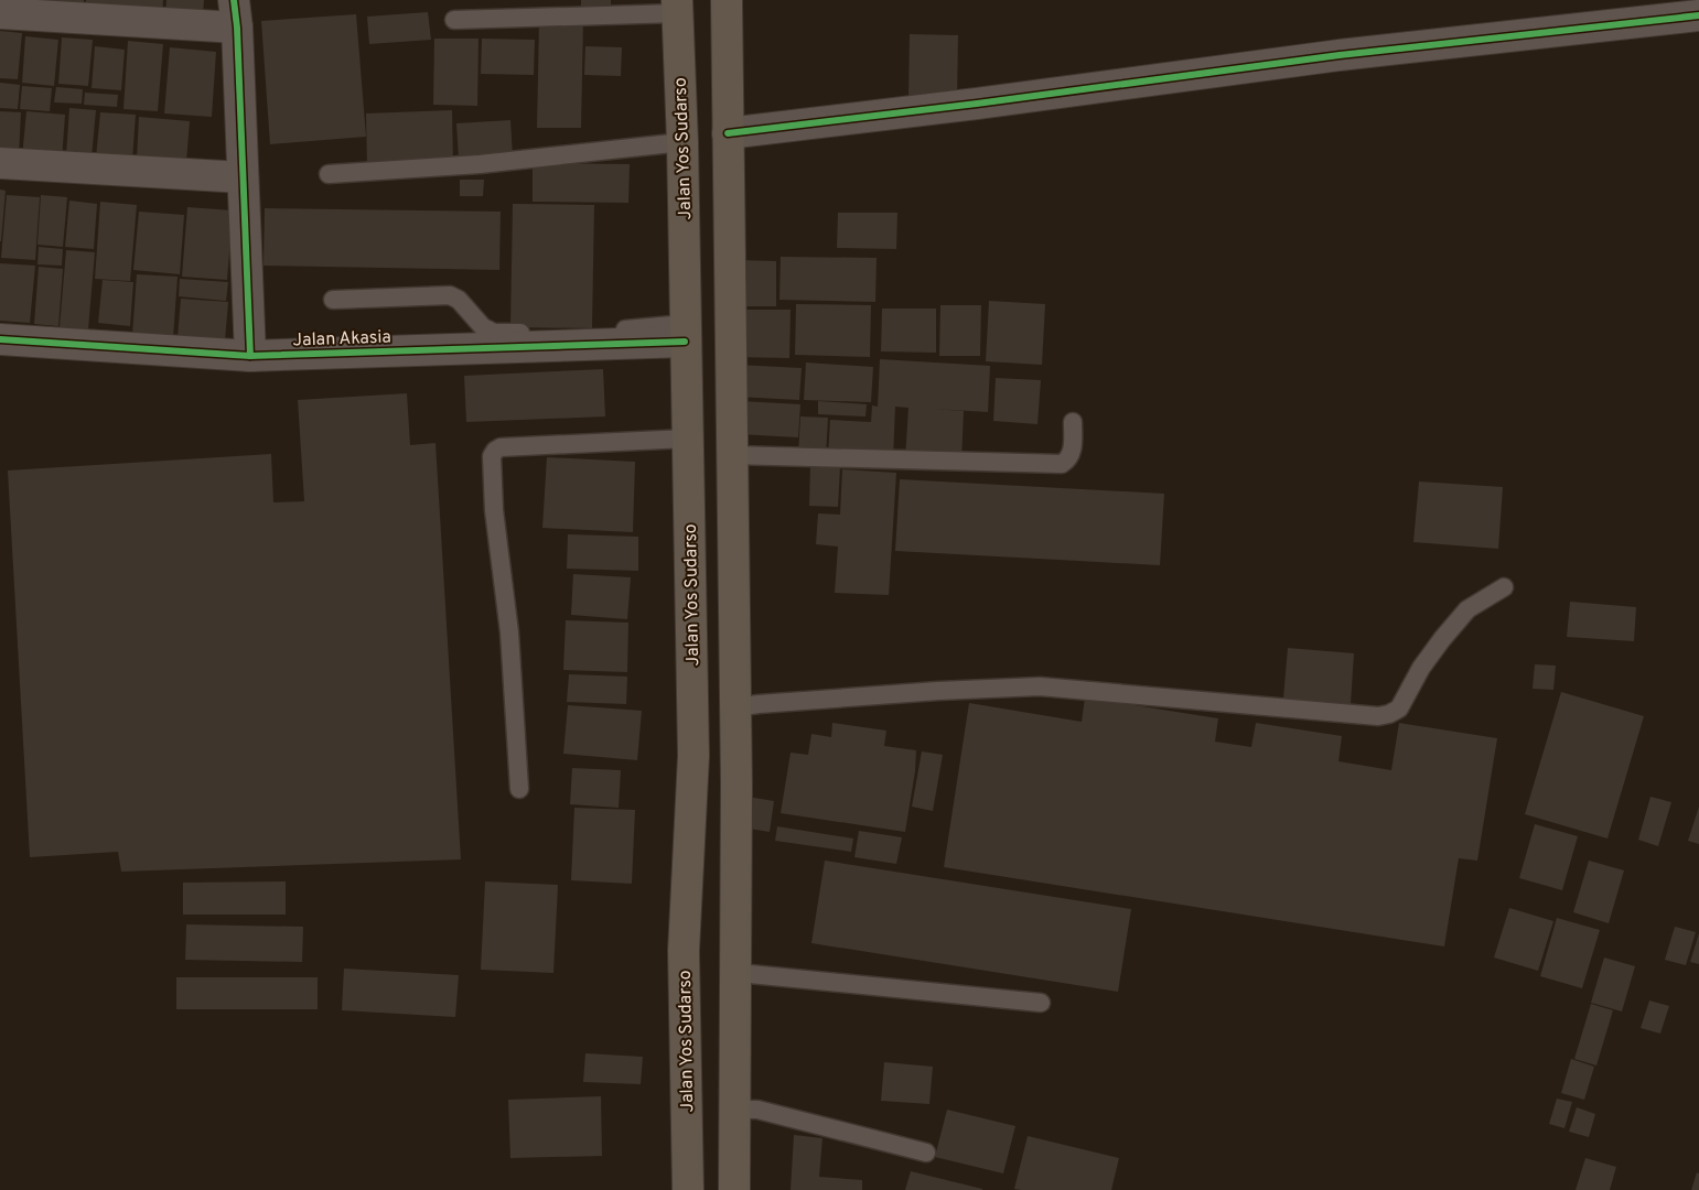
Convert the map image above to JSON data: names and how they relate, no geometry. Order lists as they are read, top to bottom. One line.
{"streets":{"highway":["Jalan Yos Sudarso"],"street":["Jalan Akasia"]},"crossings":[["Jalan Yos Sudarso","Jalan Akasia"]]}
